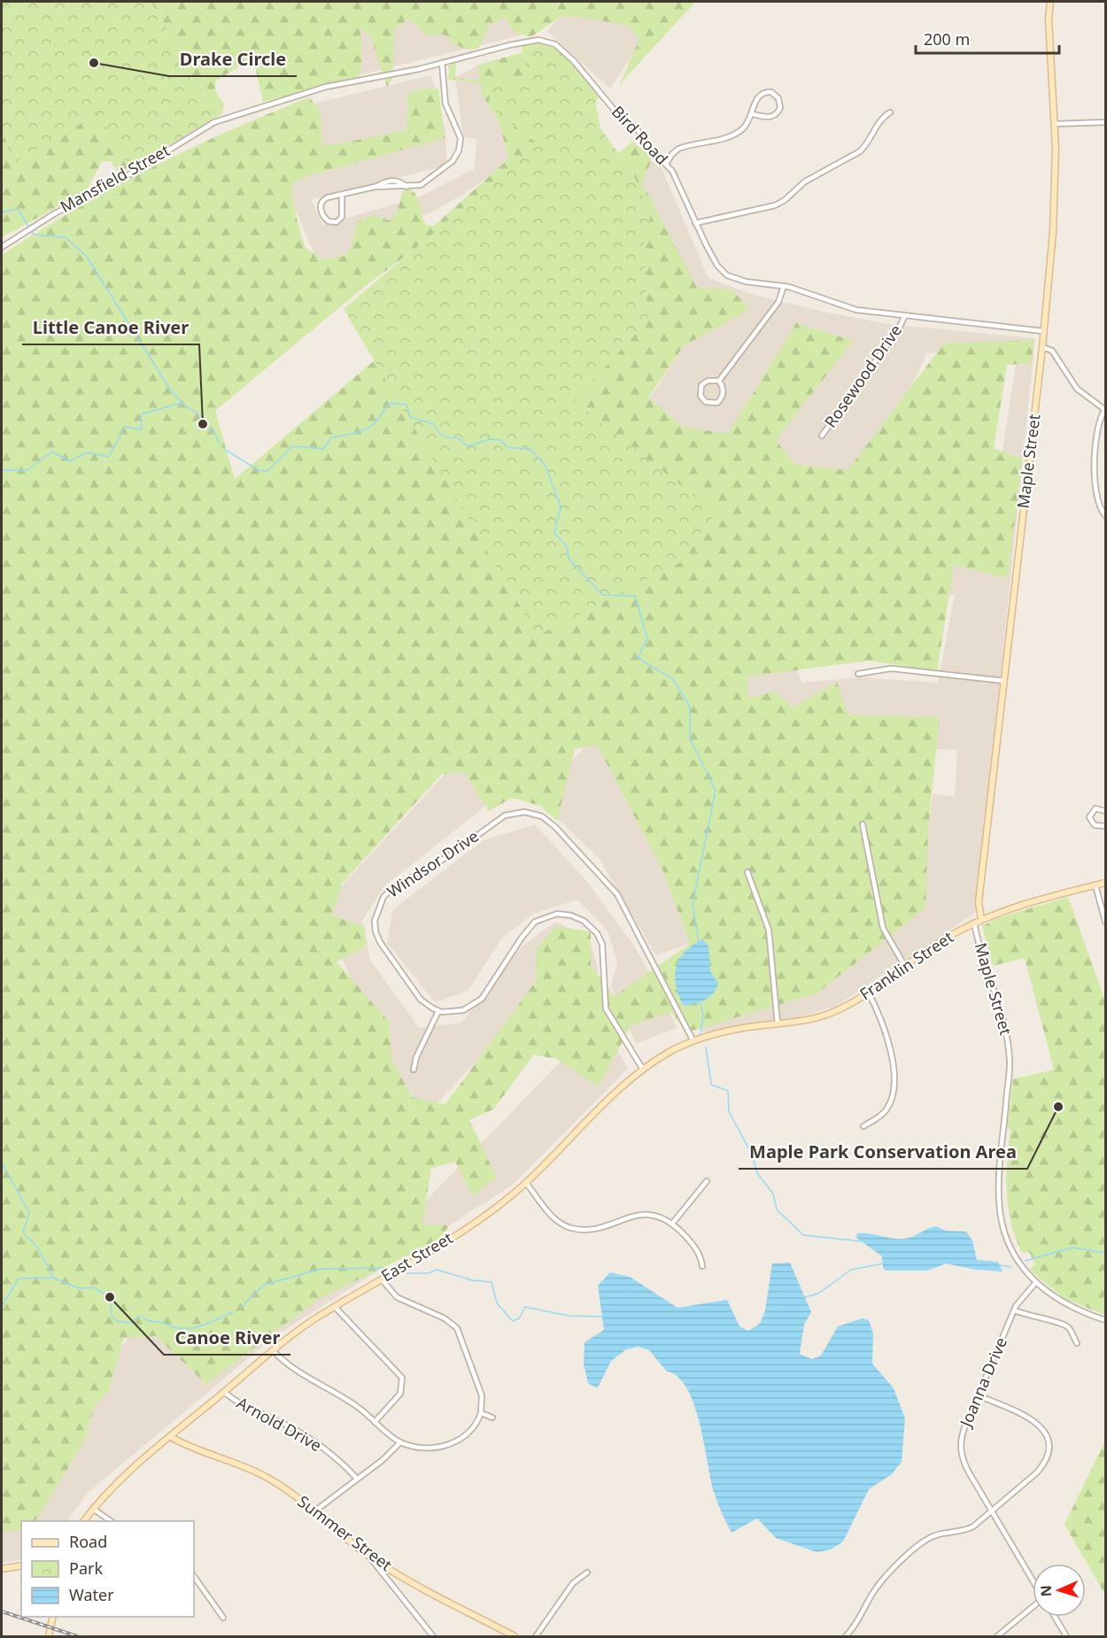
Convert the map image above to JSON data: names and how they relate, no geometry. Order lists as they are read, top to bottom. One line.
{"streets":{"street":["Bird Road","Mansfield Street","Rosewood Drive","Maple Street","Windsor Drive","Franklin Street","East Street","Joanna Drive","Arnold Drive","Summer Street"]},"crossings":[["Bird Road","Mansfield Street"],["Bird Road","Rosewood Drive"],["Bird Road","Maple Street"],["Maple Street","Franklin Street"],["Maple Street","Joanna Drive"],["Windsor Drive","East Street"],["Franklin Street","East Street"],["East Street","Arnold Drive"],["East Street","Summer Street"]],"places":["Drake Circle","Little Canoe River","Maple Park Conservation Area","Canoe River"],"legend":["Road","Park","Water"],"scale_bar":"200 m","north":"left"}
